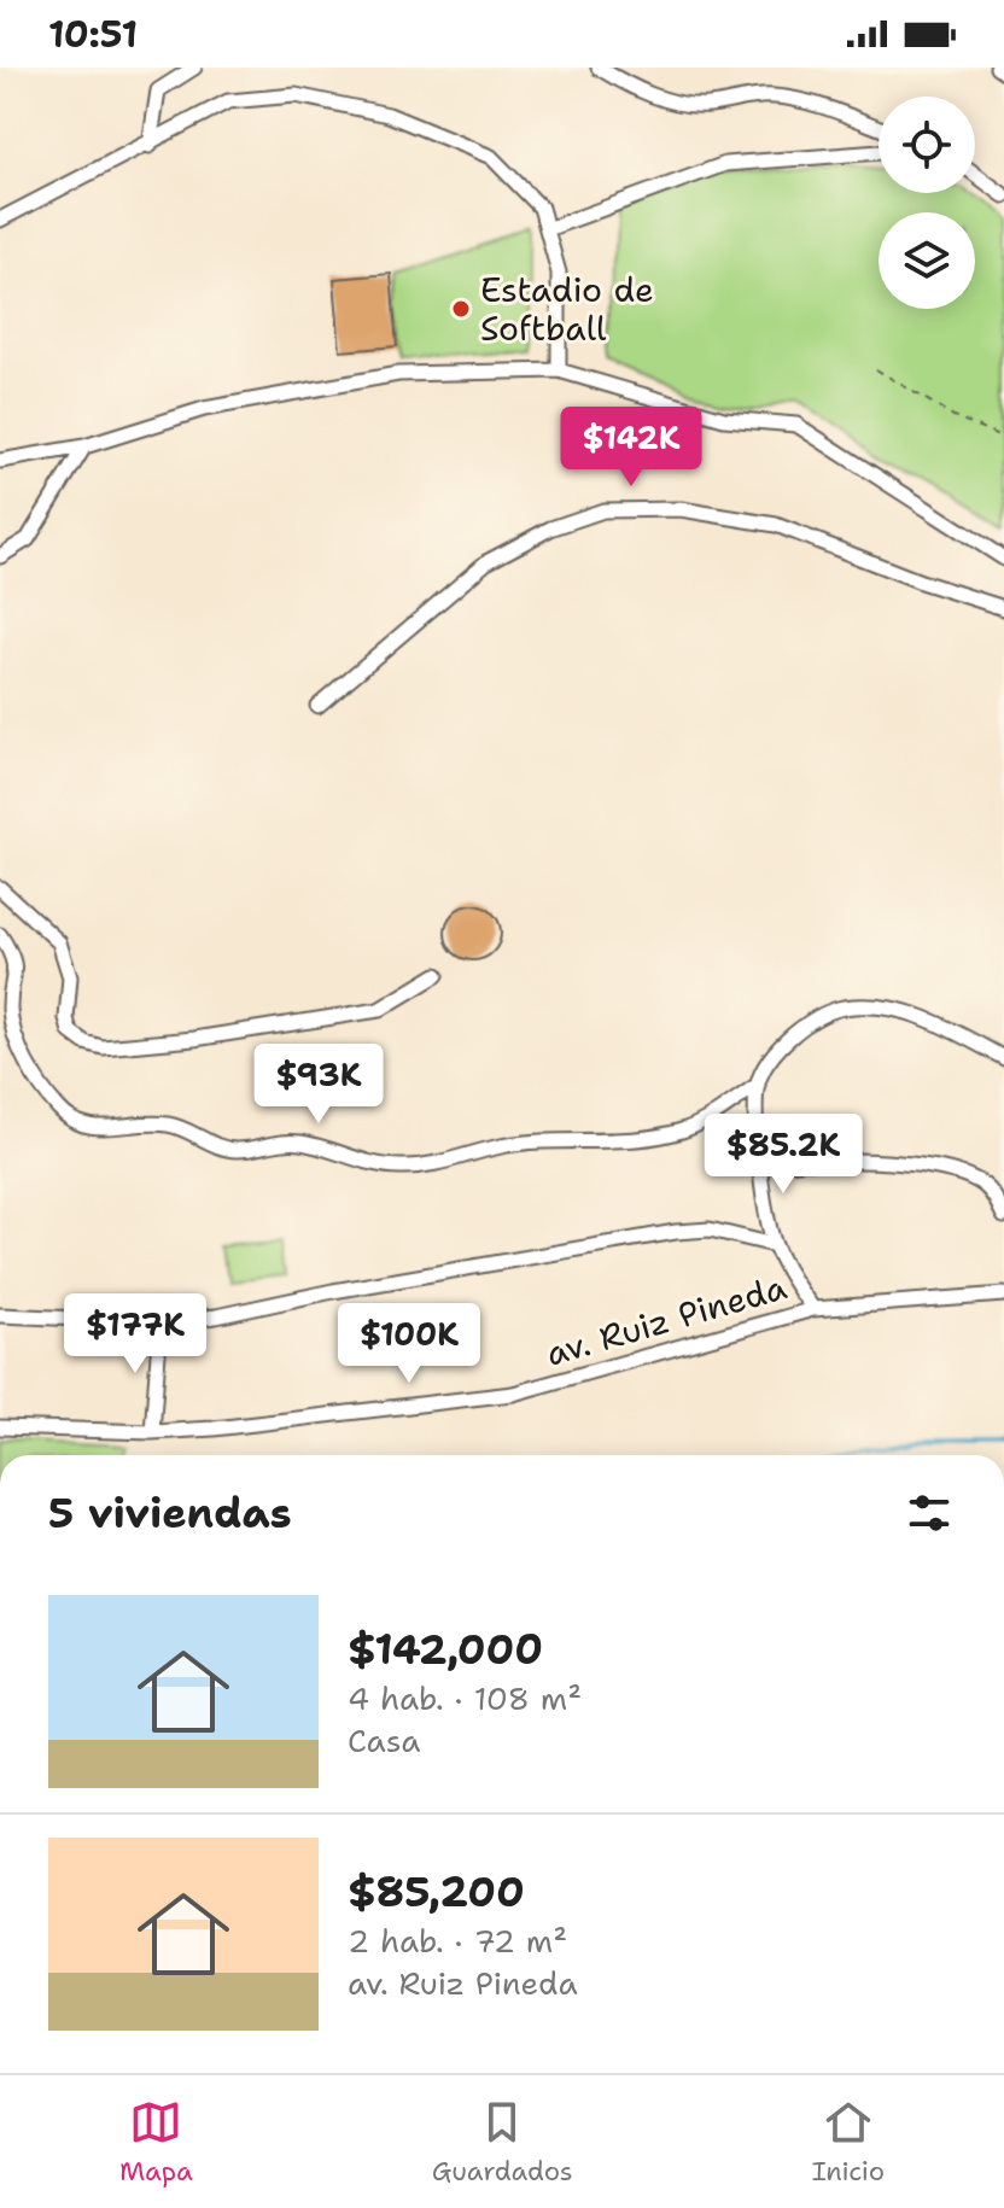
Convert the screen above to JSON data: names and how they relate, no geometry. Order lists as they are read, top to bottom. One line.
{"streets":{"street":["av. Ruiz Pineda"]},"places":["Estadio de Softball"],"page":{"status":"10:51","price":["$142K","$93K","$85.2K","$177K","$100K"],"heading":"5 viviendas","list":[{"name":"$142,000","note":"4 hab. · 108 m² · Casa"},{"name":"$85,200","note":"2 hab. · 72 m² · av. Ruiz Pineda"}],"tabs":["Mapa","Guardados","Inicio"]}}
